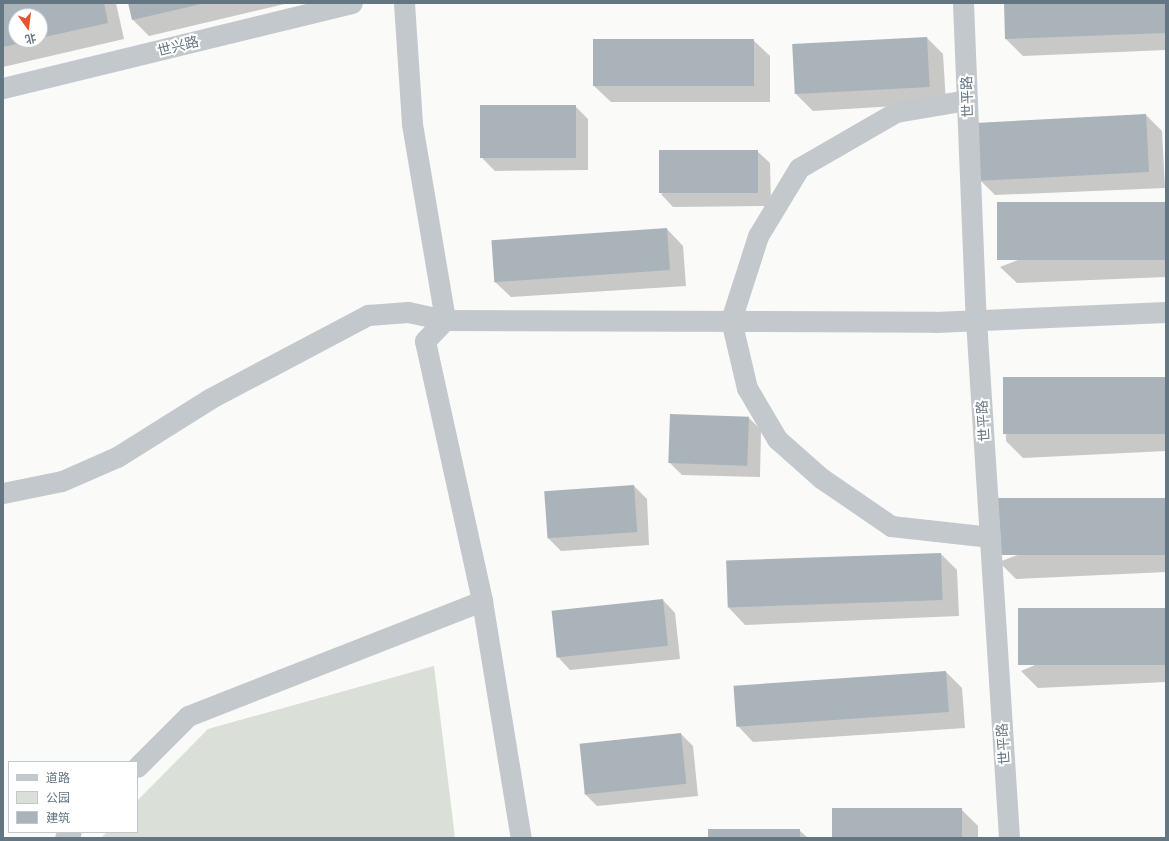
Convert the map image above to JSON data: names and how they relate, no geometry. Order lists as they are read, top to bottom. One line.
{"streets":{"street":["世兴路","世平路"]},"legend":["道路","公园","建筑"],"north":"bottom"}
